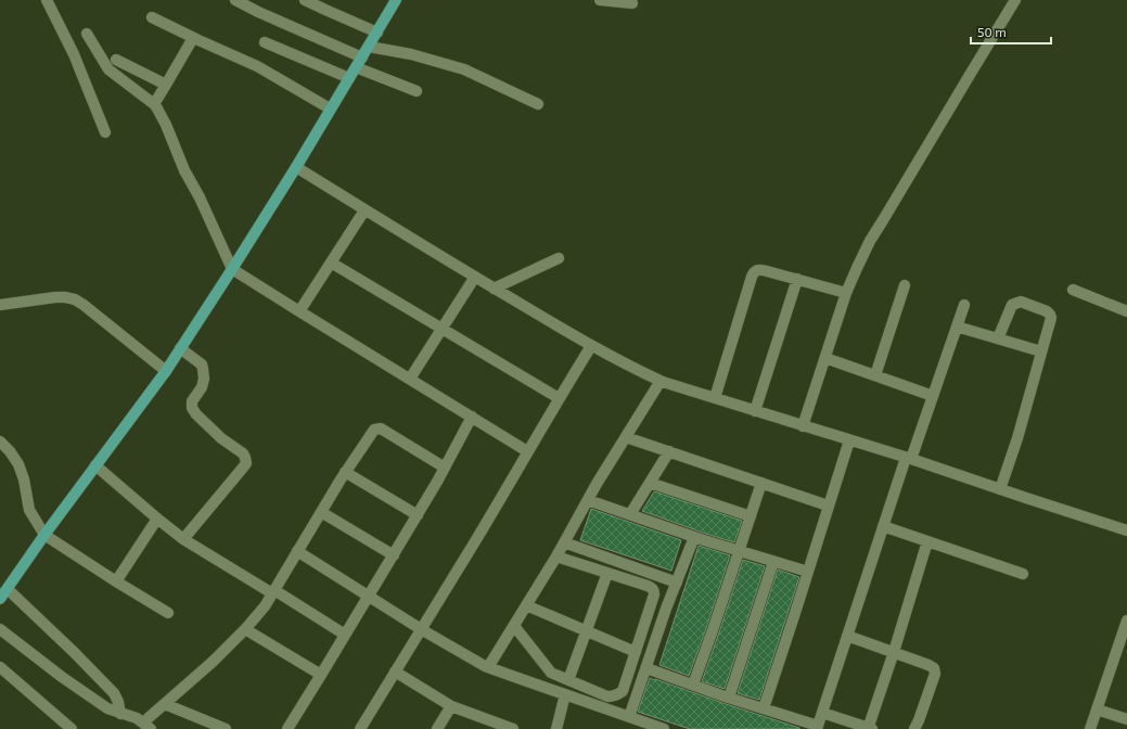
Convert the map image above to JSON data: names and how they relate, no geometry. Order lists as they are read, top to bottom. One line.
{"scale_bar":"50 m"}
